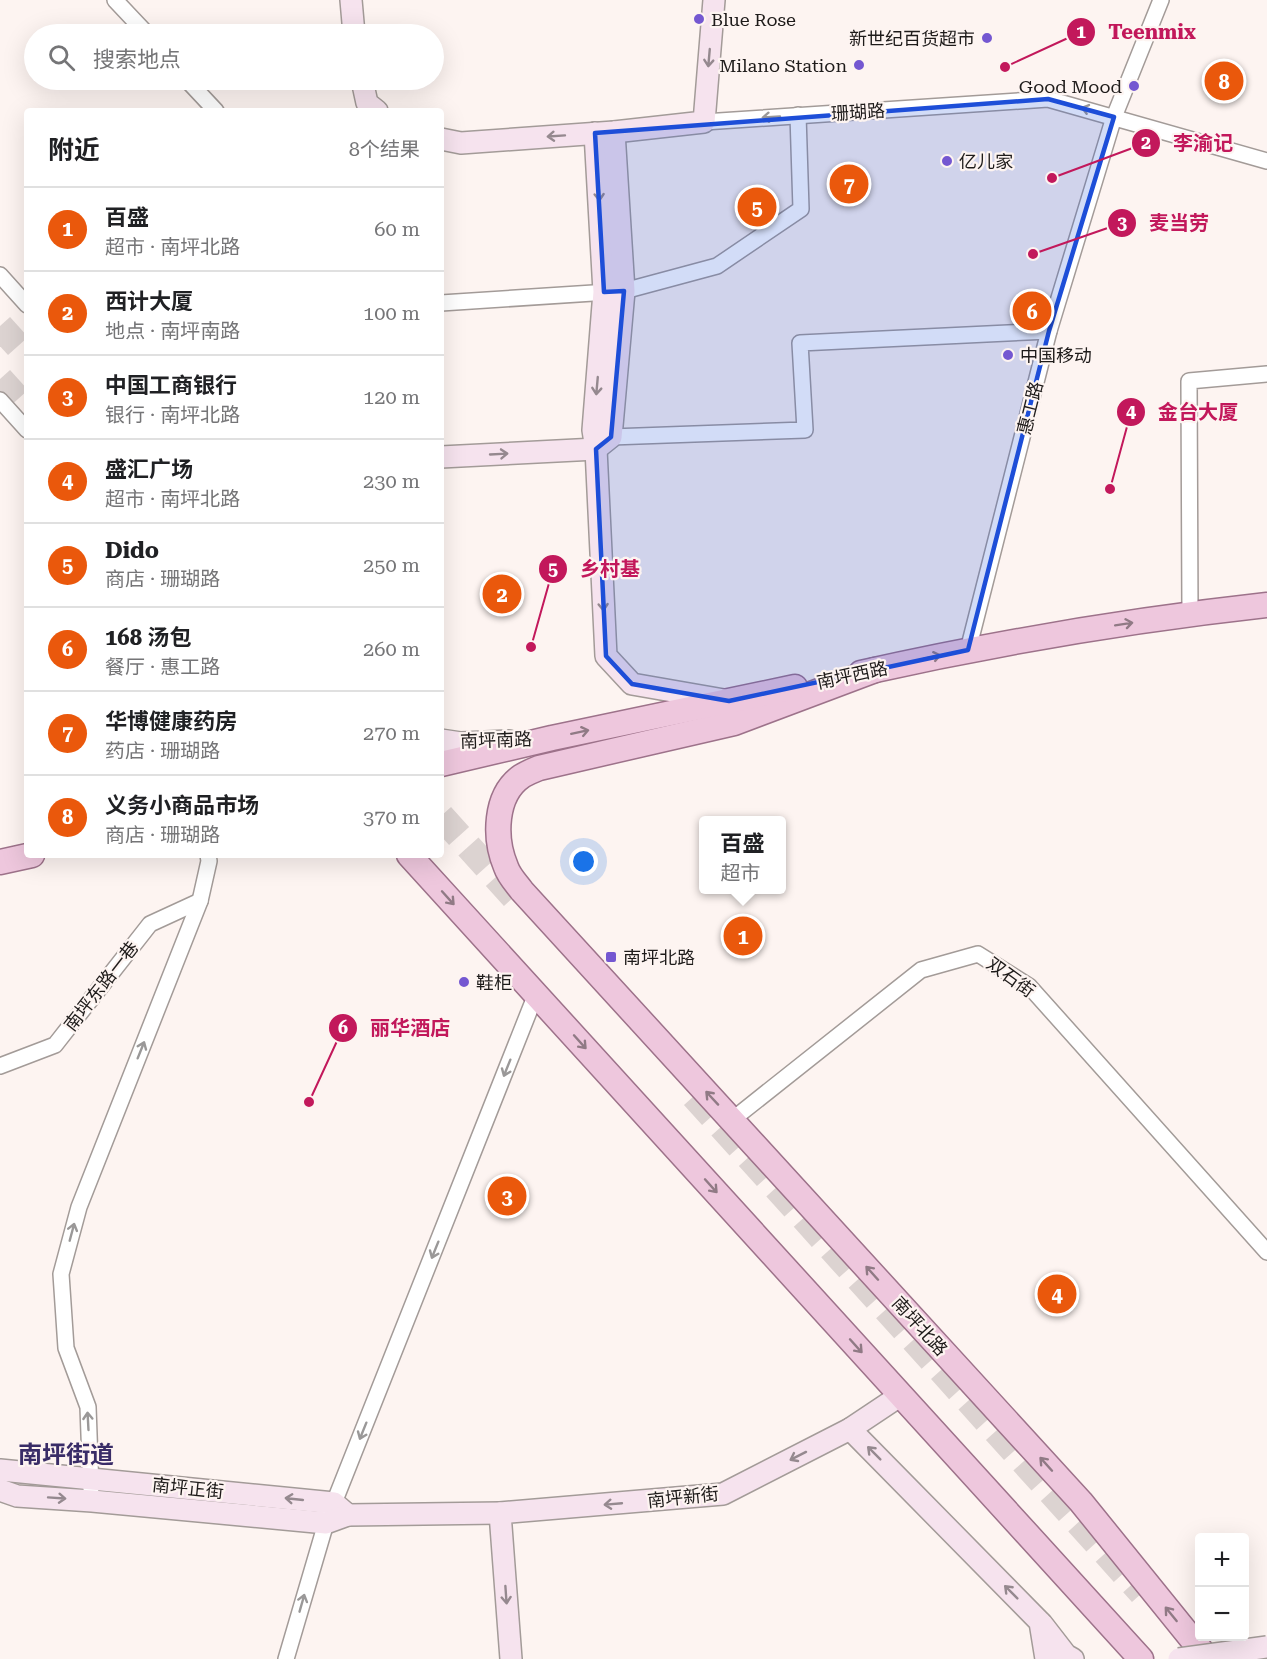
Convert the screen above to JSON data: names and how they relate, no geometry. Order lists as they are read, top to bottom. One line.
{"streets":{"main road":["南坪西路","南坪北路"],"street":["珊瑚路","惠工路","南坪南路","双石街","南坪东路一巷","南坪正街","南坪新街"]},"crossings":[["珊瑚路","惠工路"],["惠工路","南坪西路"],["南坪西路","南坪南路"],["南坪西路","南坪北路"],["双石街","南坪北路"],["南坪正街","南坪新街"]],"one_way":["珊瑚路","南坪西路","南坪新街"],"districts":["南坪街道"],"places":{"other":["Blue Rose","新世纪百货超市","Milano Station","Teenmix","Good Mood","亿儿家","李渝记","麦当劳","中国移动","金台大厦","乡村基","鞋柜","丽华酒店"],"transit":["南坪北路"]},"page":{"search":"搜索地点","pins":["8","7","5","6","2","1","3","4"],"heading":["附近","8个结果"],"list":[{"mark":"1","name":"百盛","note":"超市 · 南坪北路","value":"60 m"},{"mark":"2","name":"西计大厦","note":"地点 · 南坪南路","value":"100 m"},{"mark":"3","name":"中国工商银行","note":"银行 · 南坪北路","value":"120 m"},{"mark":"4","name":"盛汇广场","note":"超市 · 南坪北路","value":"230 m"},{"mark":"5","name":"Dido","note":"商店 · 珊瑚路","value":"250 m"},{"mark":"6","name":"168 汤包","note":"餐厅 · 惠工路","value":"260 m"},{"mark":"7","name":"华博健康药房","note":"药店 · 珊瑚路","value":"270 m"},{"mark":"8","name":"义务小商品市场","note":"商店 · 珊瑚路","value":"370 m"}],"popup":["百盛","超市"],"map_buttons":["+","−"]}}
